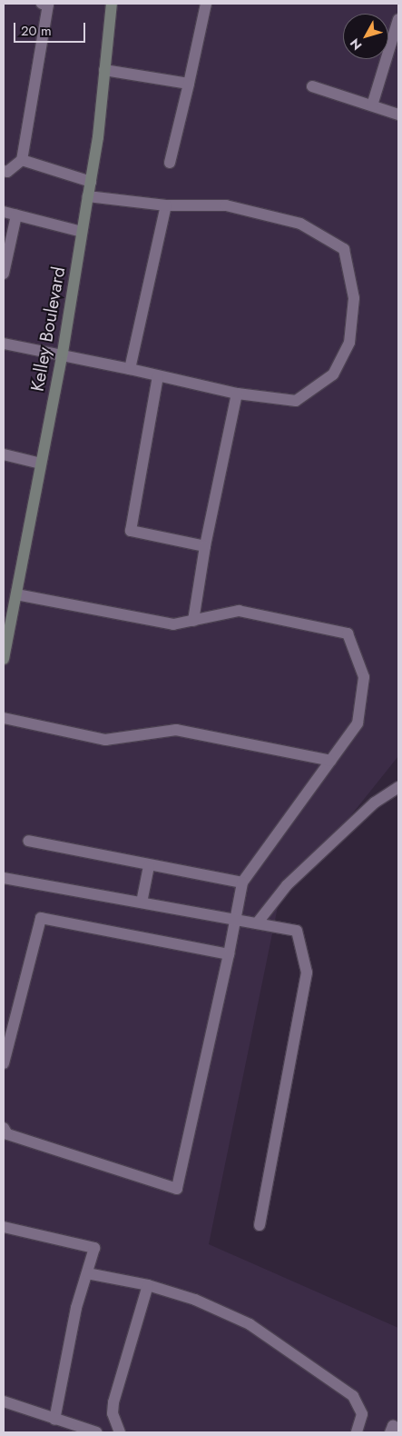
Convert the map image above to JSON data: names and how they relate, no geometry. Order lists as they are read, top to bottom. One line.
{"streets":{"main road":["Kelley Boulevard"]},"scale_bar":"20 m","north":"bottom left"}
